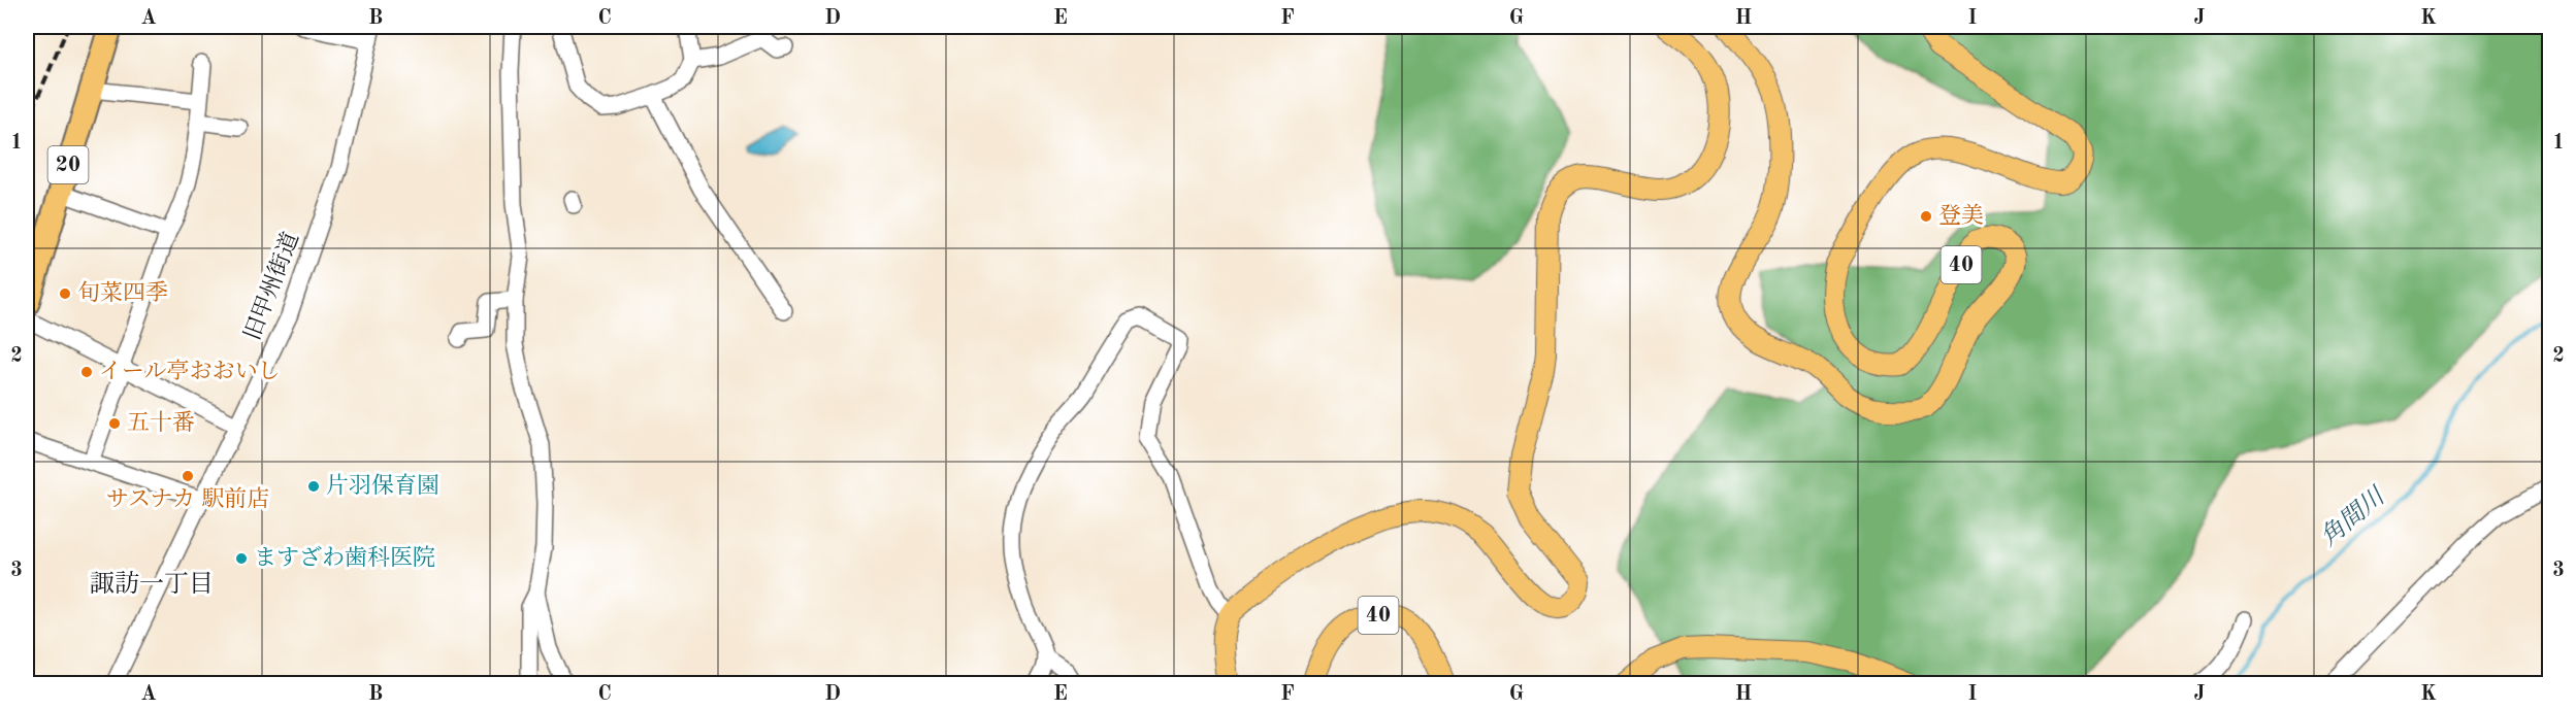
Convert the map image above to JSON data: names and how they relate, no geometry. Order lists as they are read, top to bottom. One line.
{"streets":{"highway":["20"],"main road":["40"],"street":["旧甲州街道"]},"districts":["諏訪一丁目"],"water":["角間川"],"places":["登美","旬菜四季","イール亭おおいし","五十番","サスナカ 駅前店","片羽保育園","ますざわ歯科医院"],"grid":{"columns":["A","B","C","D","E","F","G","H","I","J","K"],"rows":["1","2","3"]}}
